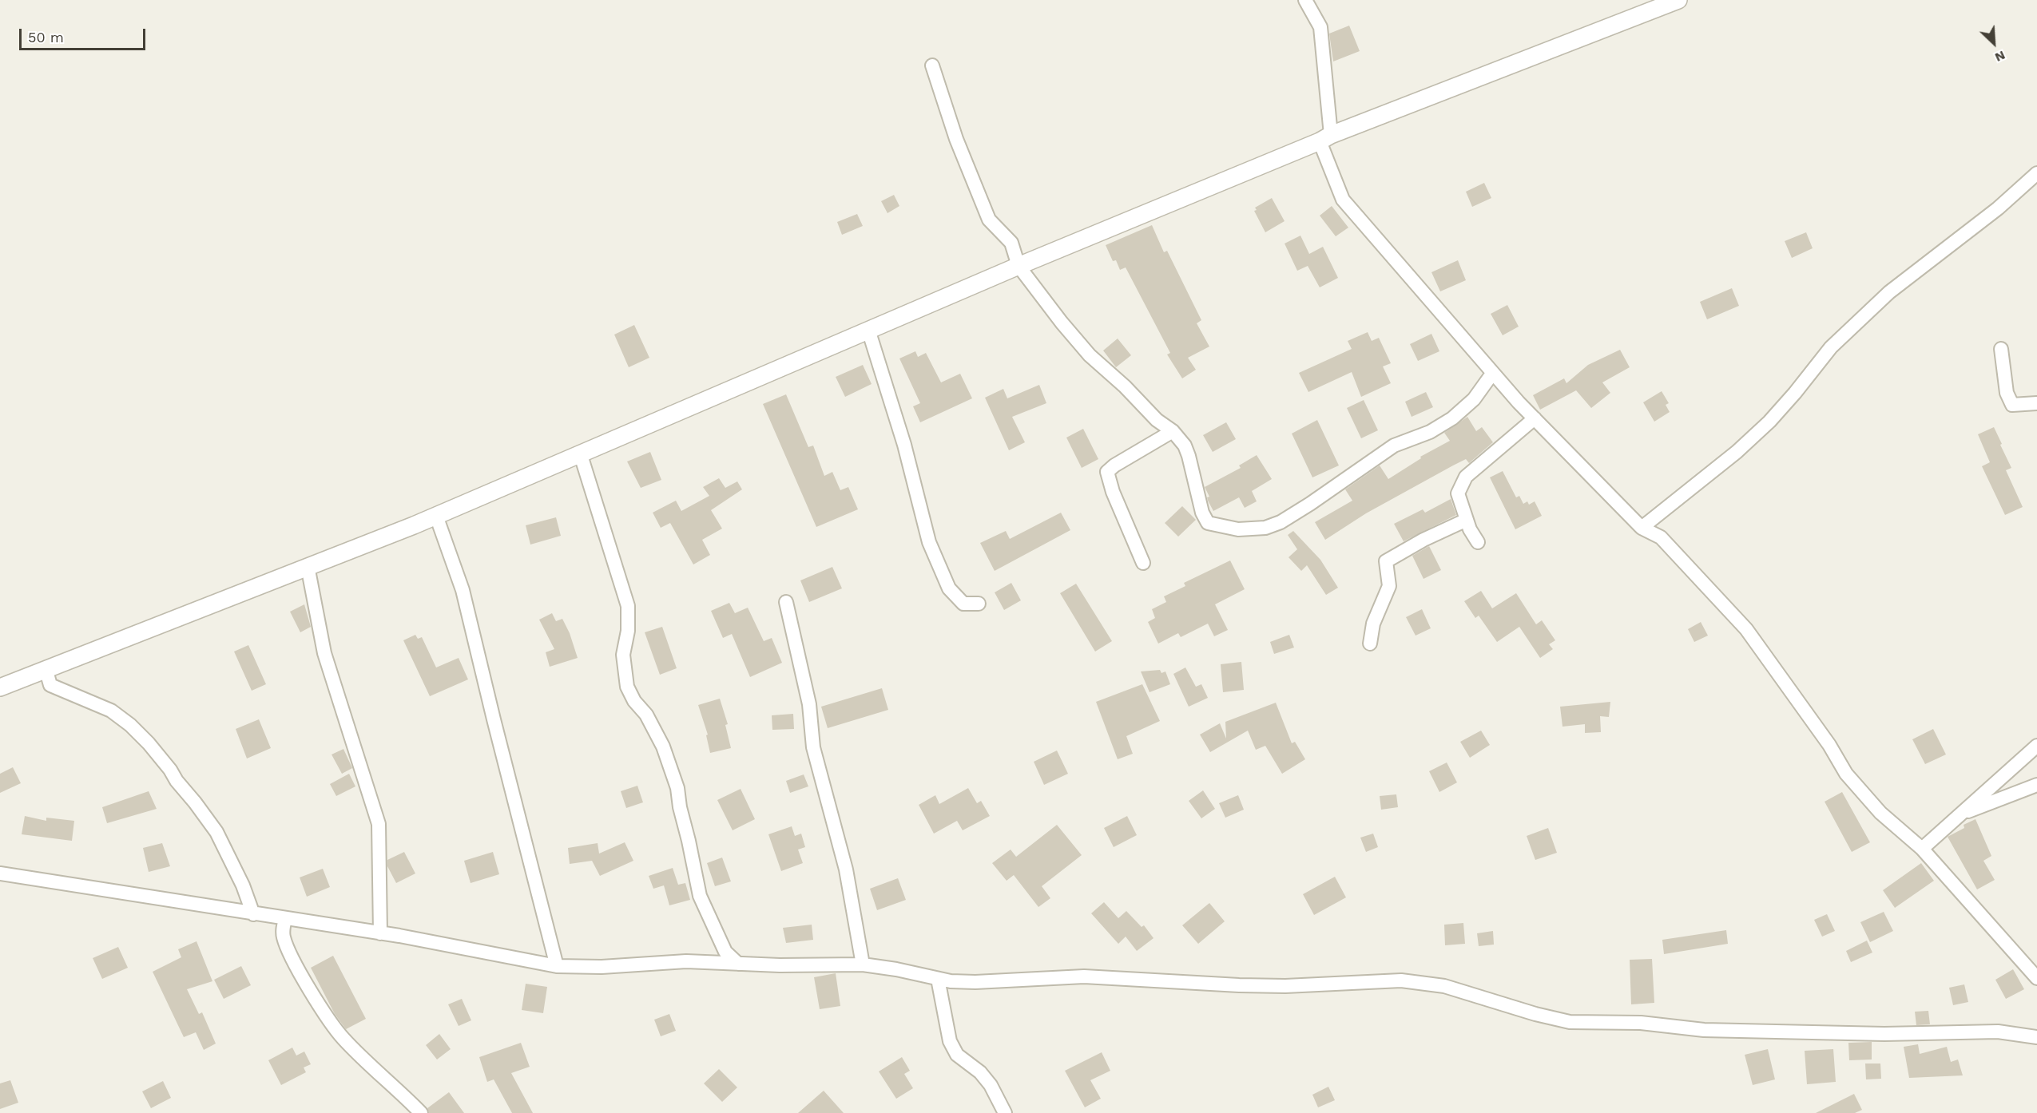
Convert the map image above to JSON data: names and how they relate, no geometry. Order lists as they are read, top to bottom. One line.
{"scale_bar":"50 m","north":"bottom right"}
